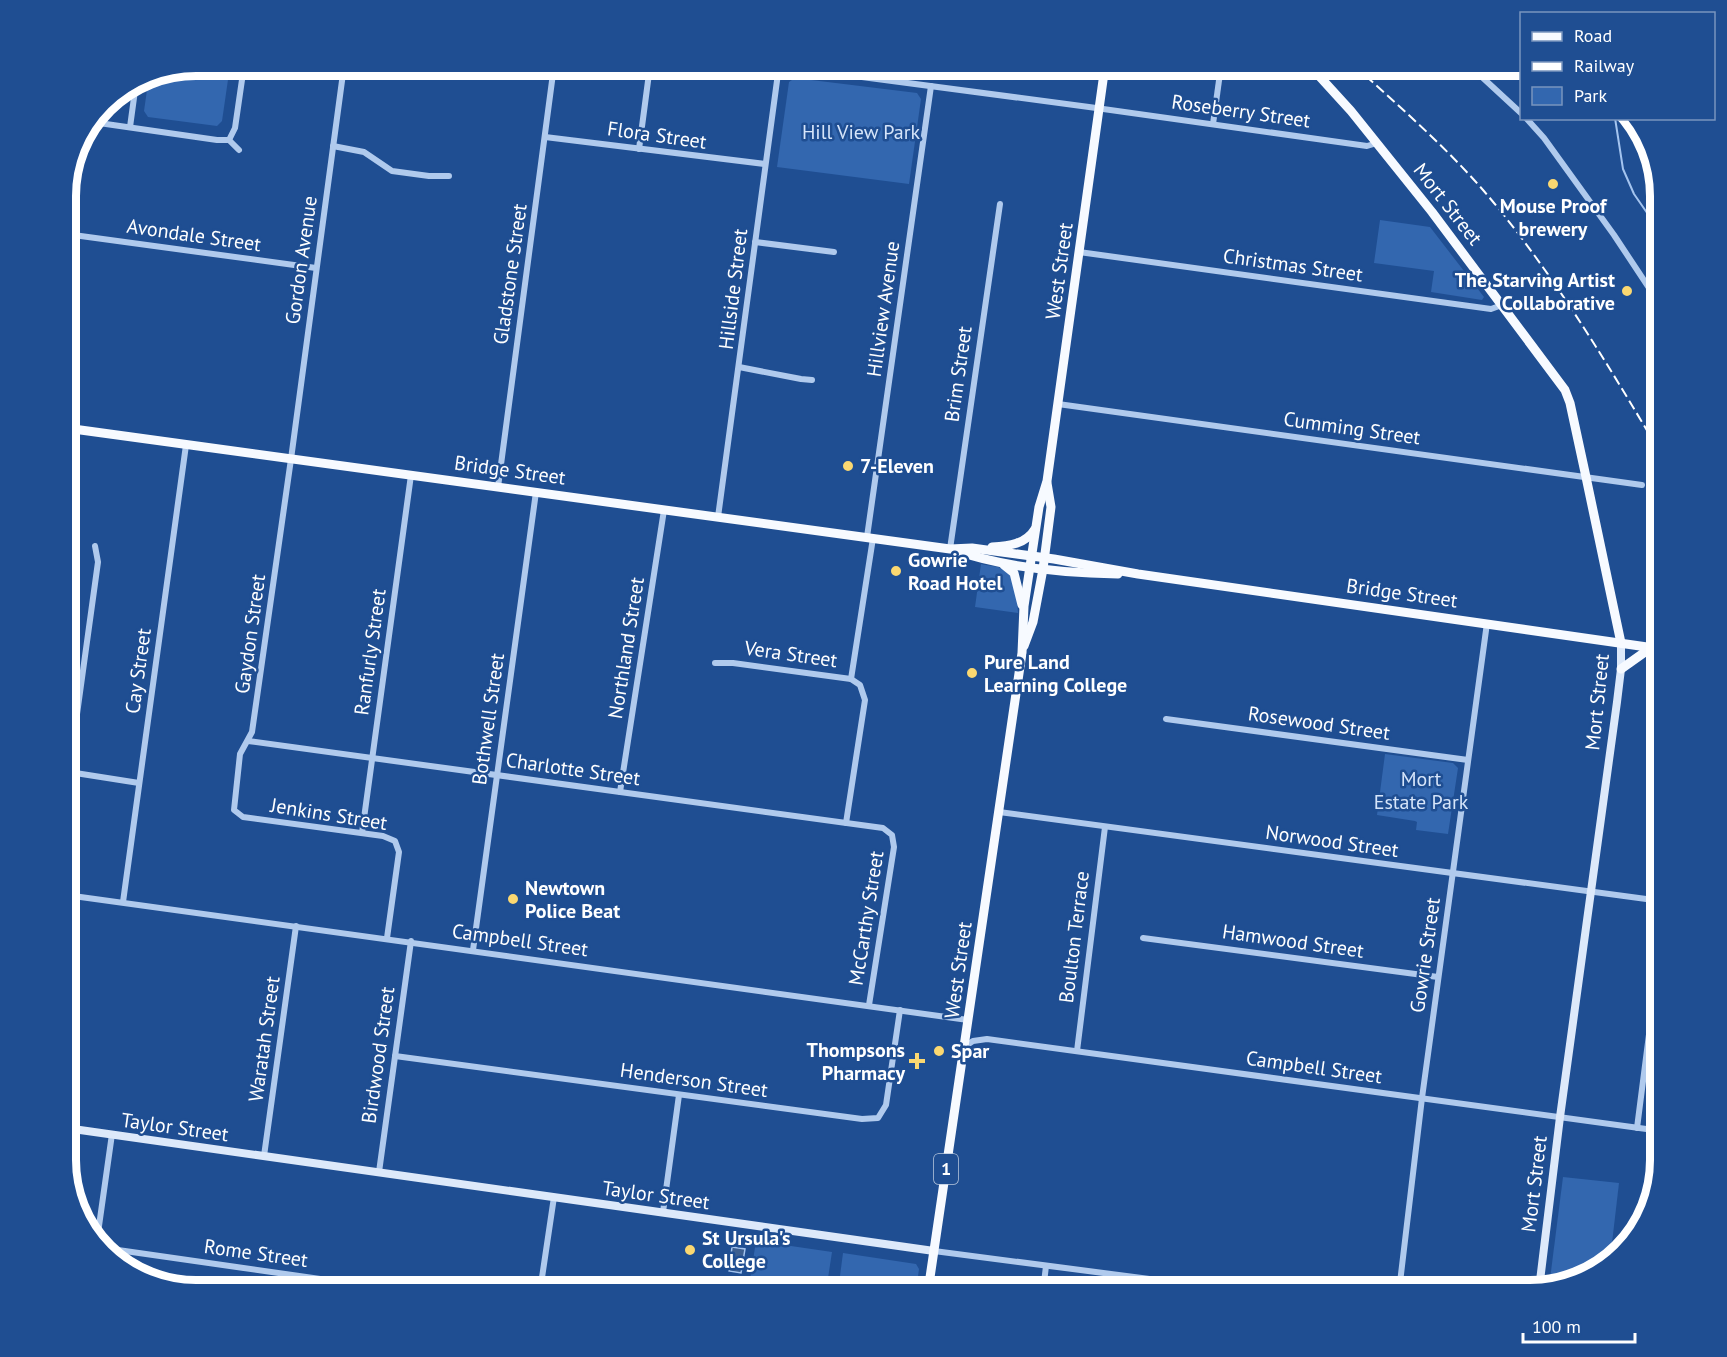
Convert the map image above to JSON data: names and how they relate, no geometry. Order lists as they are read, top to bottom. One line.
{"streets":{"main road":["Mort Street","West Street","Bridge Street","1"],"street":["Roseberry Street","Flora Street","Avondale Street","Gordon Avenue","Christmas Street","Gladstone Street","Hillside Street","Hillview Avenue","Brim Street","Cumming Street","Gaydon Street","Northland Street","Ranfurly Street","Vera Street","Cay Street","Bothwell Street","Rosewood Street","Charlotte Street","Jenkins Street","Norwood Street","McCarthy Street","Boulton Terrace","Campbell Street","Hamwood Street","Gowrie Street","Waratah Street","Birdwood Street","Henderson Street","Taylor Street","Rome Street"]},"crossings":[["Roseberry Street","Mort Street"],["Roseberry Street","West Street"],["Roseberry Street","Hillview Avenue"],["Flora Street","Gladstone Street"],["Flora Street","Hillside Street"],["Mort Street","Christmas Street"],["Mort Street","Cumming Street"],["Mort Street","Bridge Street"],["Mort Street","Norwood Street"],["Mort Street","Campbell Street"],["Avondale Street","Gordon Avenue"],["Gordon Avenue","Bridge Street"],["Gordon Avenue","Gaydon Street"],["Christmas Street","West Street"],["West Street","Cumming Street"],["West Street","Bridge Street"],["West Street","Norwood Street"],["West Street","Campbell Street"],["West Street","Taylor Street"],["Gladstone Street","Bridge Street"],["Hillside Street","Bridge Street"],["Hillview Avenue","Bridge Street"],["Hillview Avenue","Vera Street"],["Brim Street","Bridge Street"],["Bridge Street","Gaydon Street"],["Bridge Street","Northland Street"],["Bridge Street","Ranfurly Street"],["Bridge Street","Cay Street"],["Bridge Street","Bothwell Street"],["Bridge Street","Gowrie Street"],["Gaydon Street","Charlotte Street"],["Gaydon Street","Jenkins Street"],["Northland Street","Charlotte Street"],["Ranfurly Street","Charlotte Street"],["Ranfurly Street","Jenkins Street"],["Vera Street","Charlotte Street"],["Cay Street","Campbell Street"],["Bothwell Street","Charlotte Street"],["Bothwell Street","Campbell Street"],["Rosewood Street","Gowrie Street"],["Charlotte Street","McCarthy Street"],["Jenkins Street","Campbell Street"],["Norwood Street","Boulton Terrace"],["Norwood Street","Gowrie Street"],["McCarthy Street","Campbell Street"],["Boulton Terrace","Campbell Street"],["Campbell Street","Gowrie Street"],["Campbell Street","Waratah Street"],["Campbell Street","Birdwood Street"],["Campbell Street","Henderson Street"],["Hamwood Street","Gowrie Street"],["Waratah Street","Taylor Street"],["Birdwood Street","Henderson Street"],["Birdwood Street","Taylor Street"]],"parks":["Hill View Park","Mort Estate Park"],"places":{"other":["Mouse Proof brewery","The Starving Artist Collaborative","7-Eleven","Gowrie Road Hotel","Pure Land Learning College","Newtown Police Beat","Spar","St Ursula's College"],"health":["Thompsons Pharmacy"]},"legend":["Road","Railway","Park"],"scale_bar":"100 m"}
